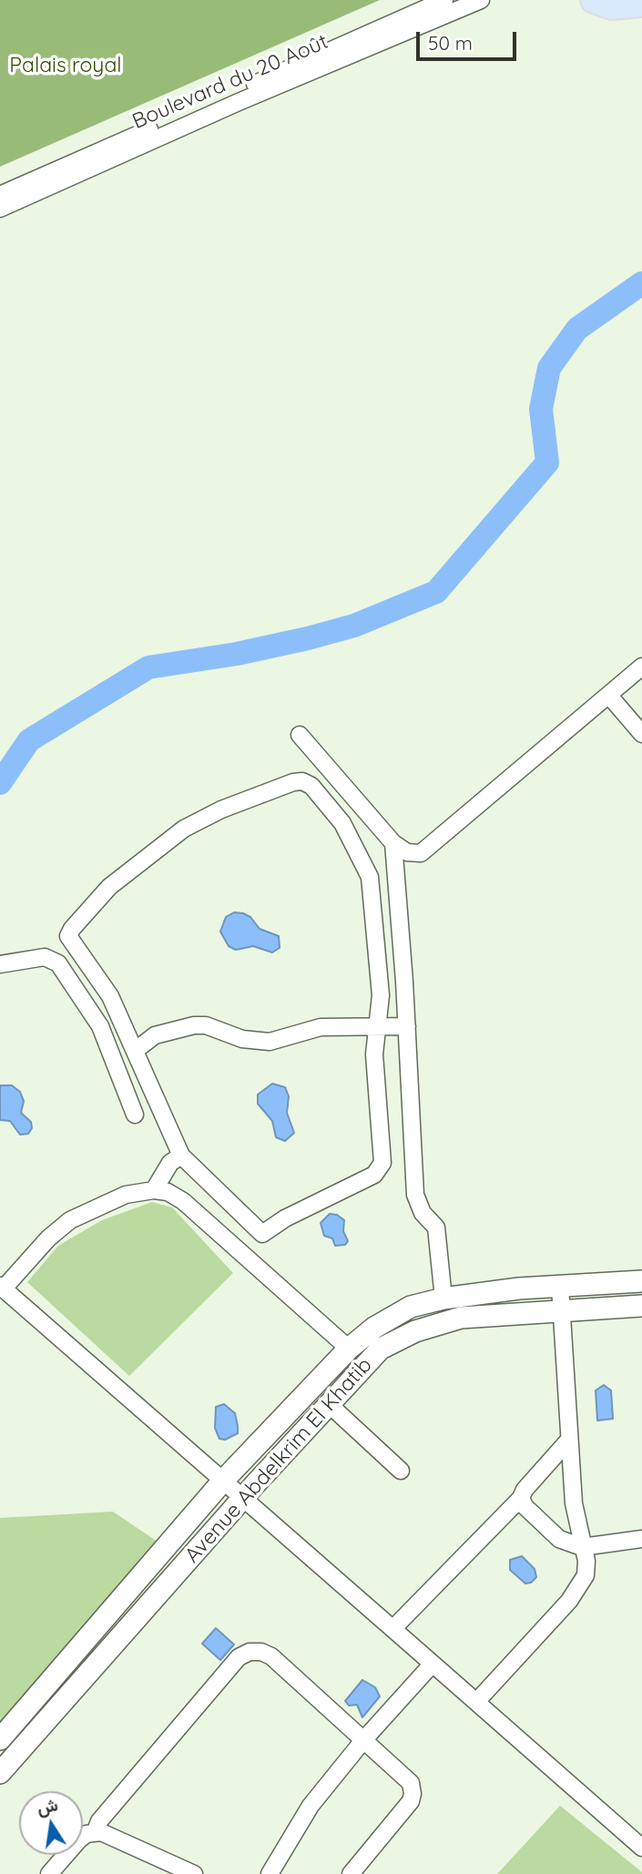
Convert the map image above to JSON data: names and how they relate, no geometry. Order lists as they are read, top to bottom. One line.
{"streets":{"street":["Boulevard du 20 Août","Avenue Abdelkrim El Khatib"]},"parks":["Palais royal"],"scale_bar":"50 m","north":"top"}
